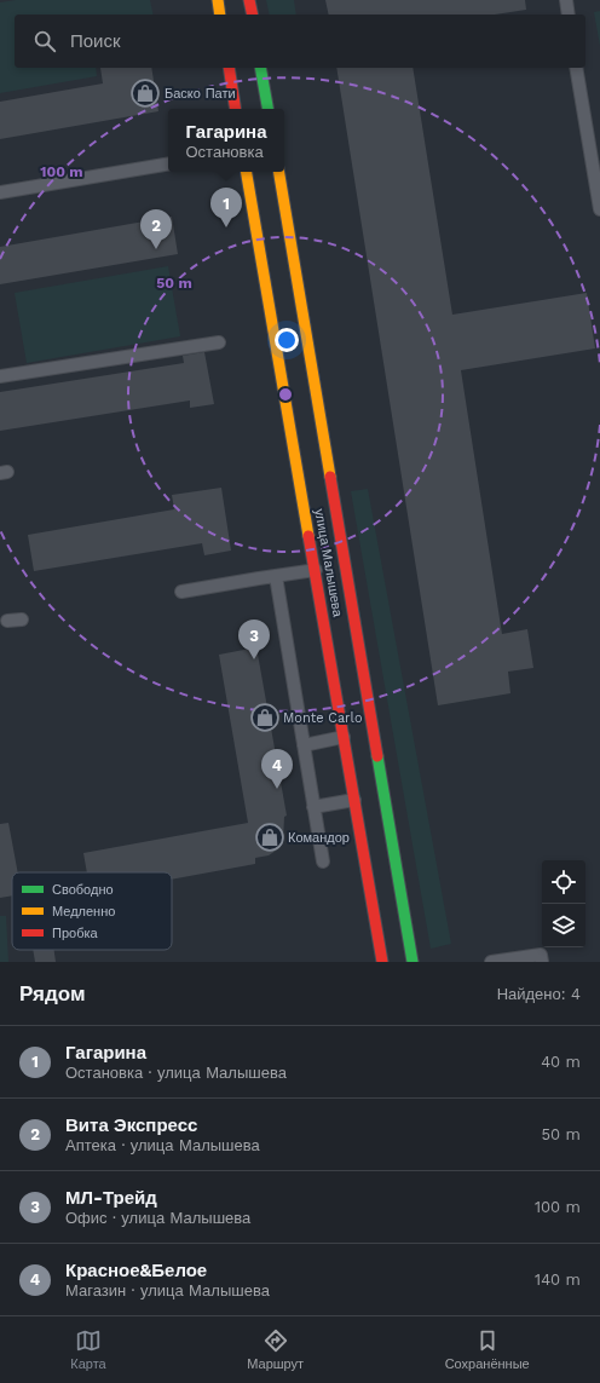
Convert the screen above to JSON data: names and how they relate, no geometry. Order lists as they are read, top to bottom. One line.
{"streets":{"main road":["улица Малышева"]},"places":{"shop":["Баско Пати","Monte Carlo","Командор"]},"legend":["Свободно","Медленно","Пробка"],"page":{"search":"Поиск","popup":["Гагарина","Остановка"],"pins":["1","2","3","4"],"heading":["Рядом","Найдено: 4"],"list":[{"mark":"1","name":"Гагарина","note":"Остановка · улица Малышева","value":"40 m"},{"mark":"2","name":"Вита Экспресс","note":"Аптека · улица Малышева","value":"50 m"},{"mark":"3","name":"МЛ-Трейд","note":"Офис · улица Малышева","value":"100 m"},{"mark":"4","name":"Красное&Белое","note":"Магазин · улица Малышева","value":"140 m"}],"nav":["Карта","Маршрут","Сохранённые"]},"rings":["100 m","50 m"]}
